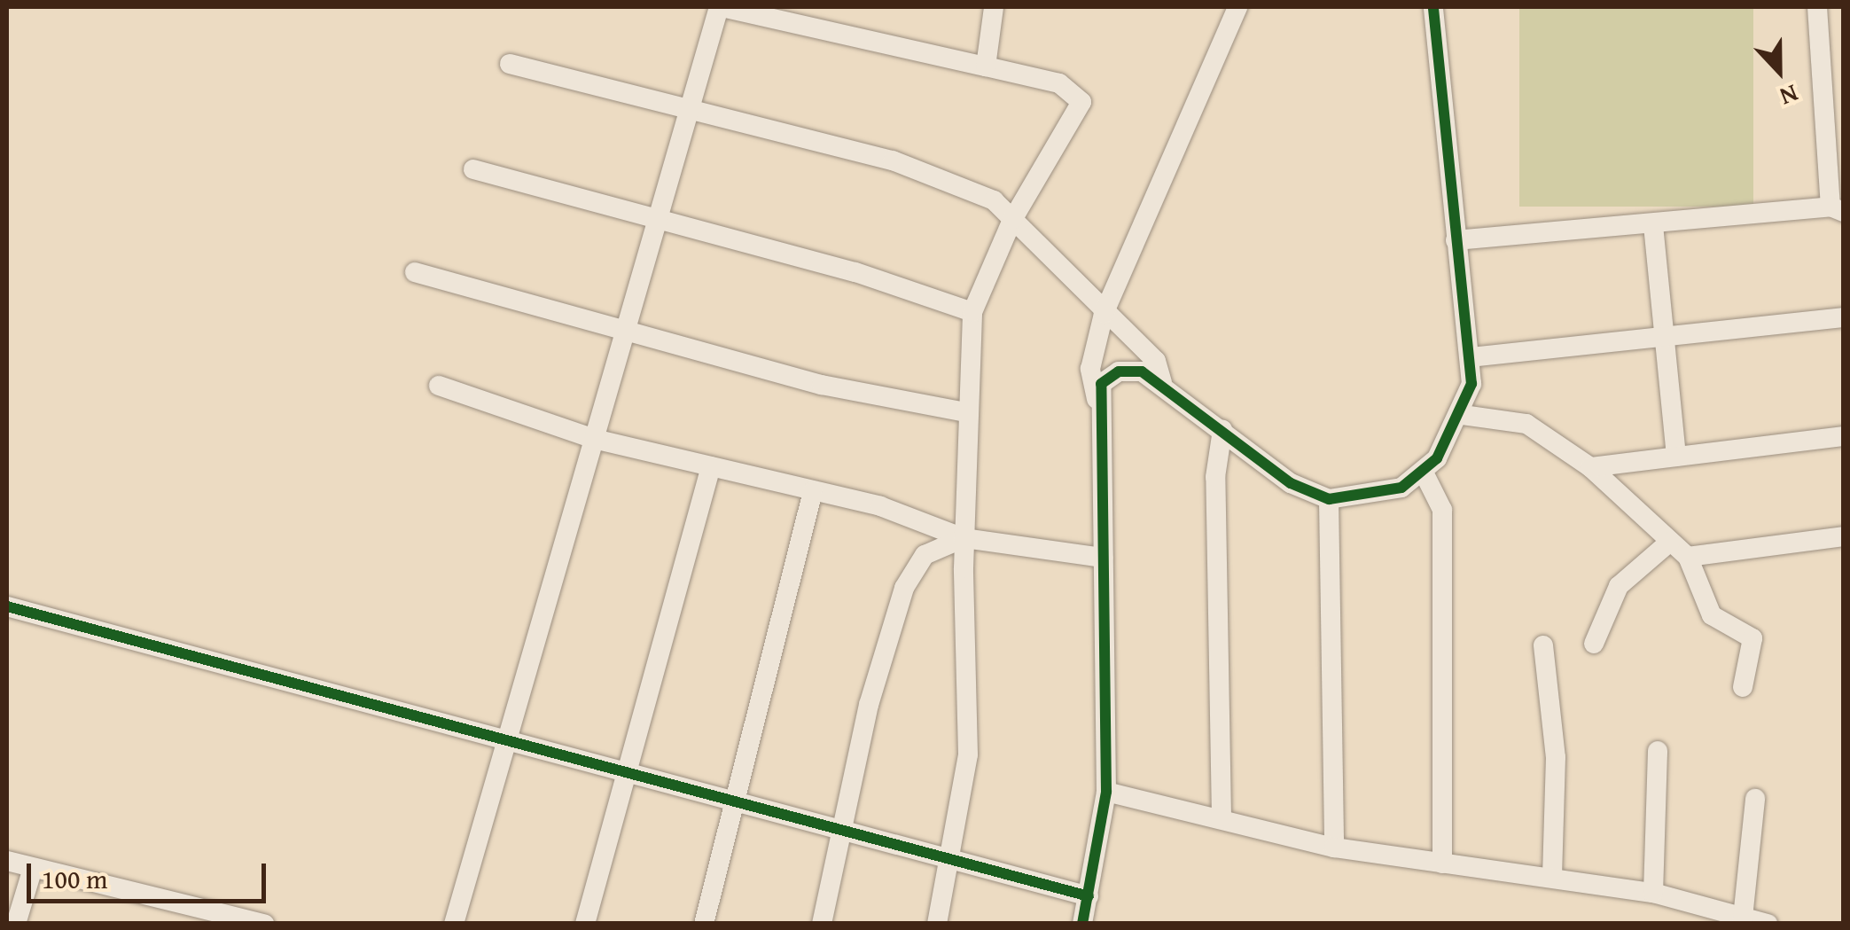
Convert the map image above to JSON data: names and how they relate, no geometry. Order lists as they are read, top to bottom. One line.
{"scale_bar":"100 m","north":"bottom"}
